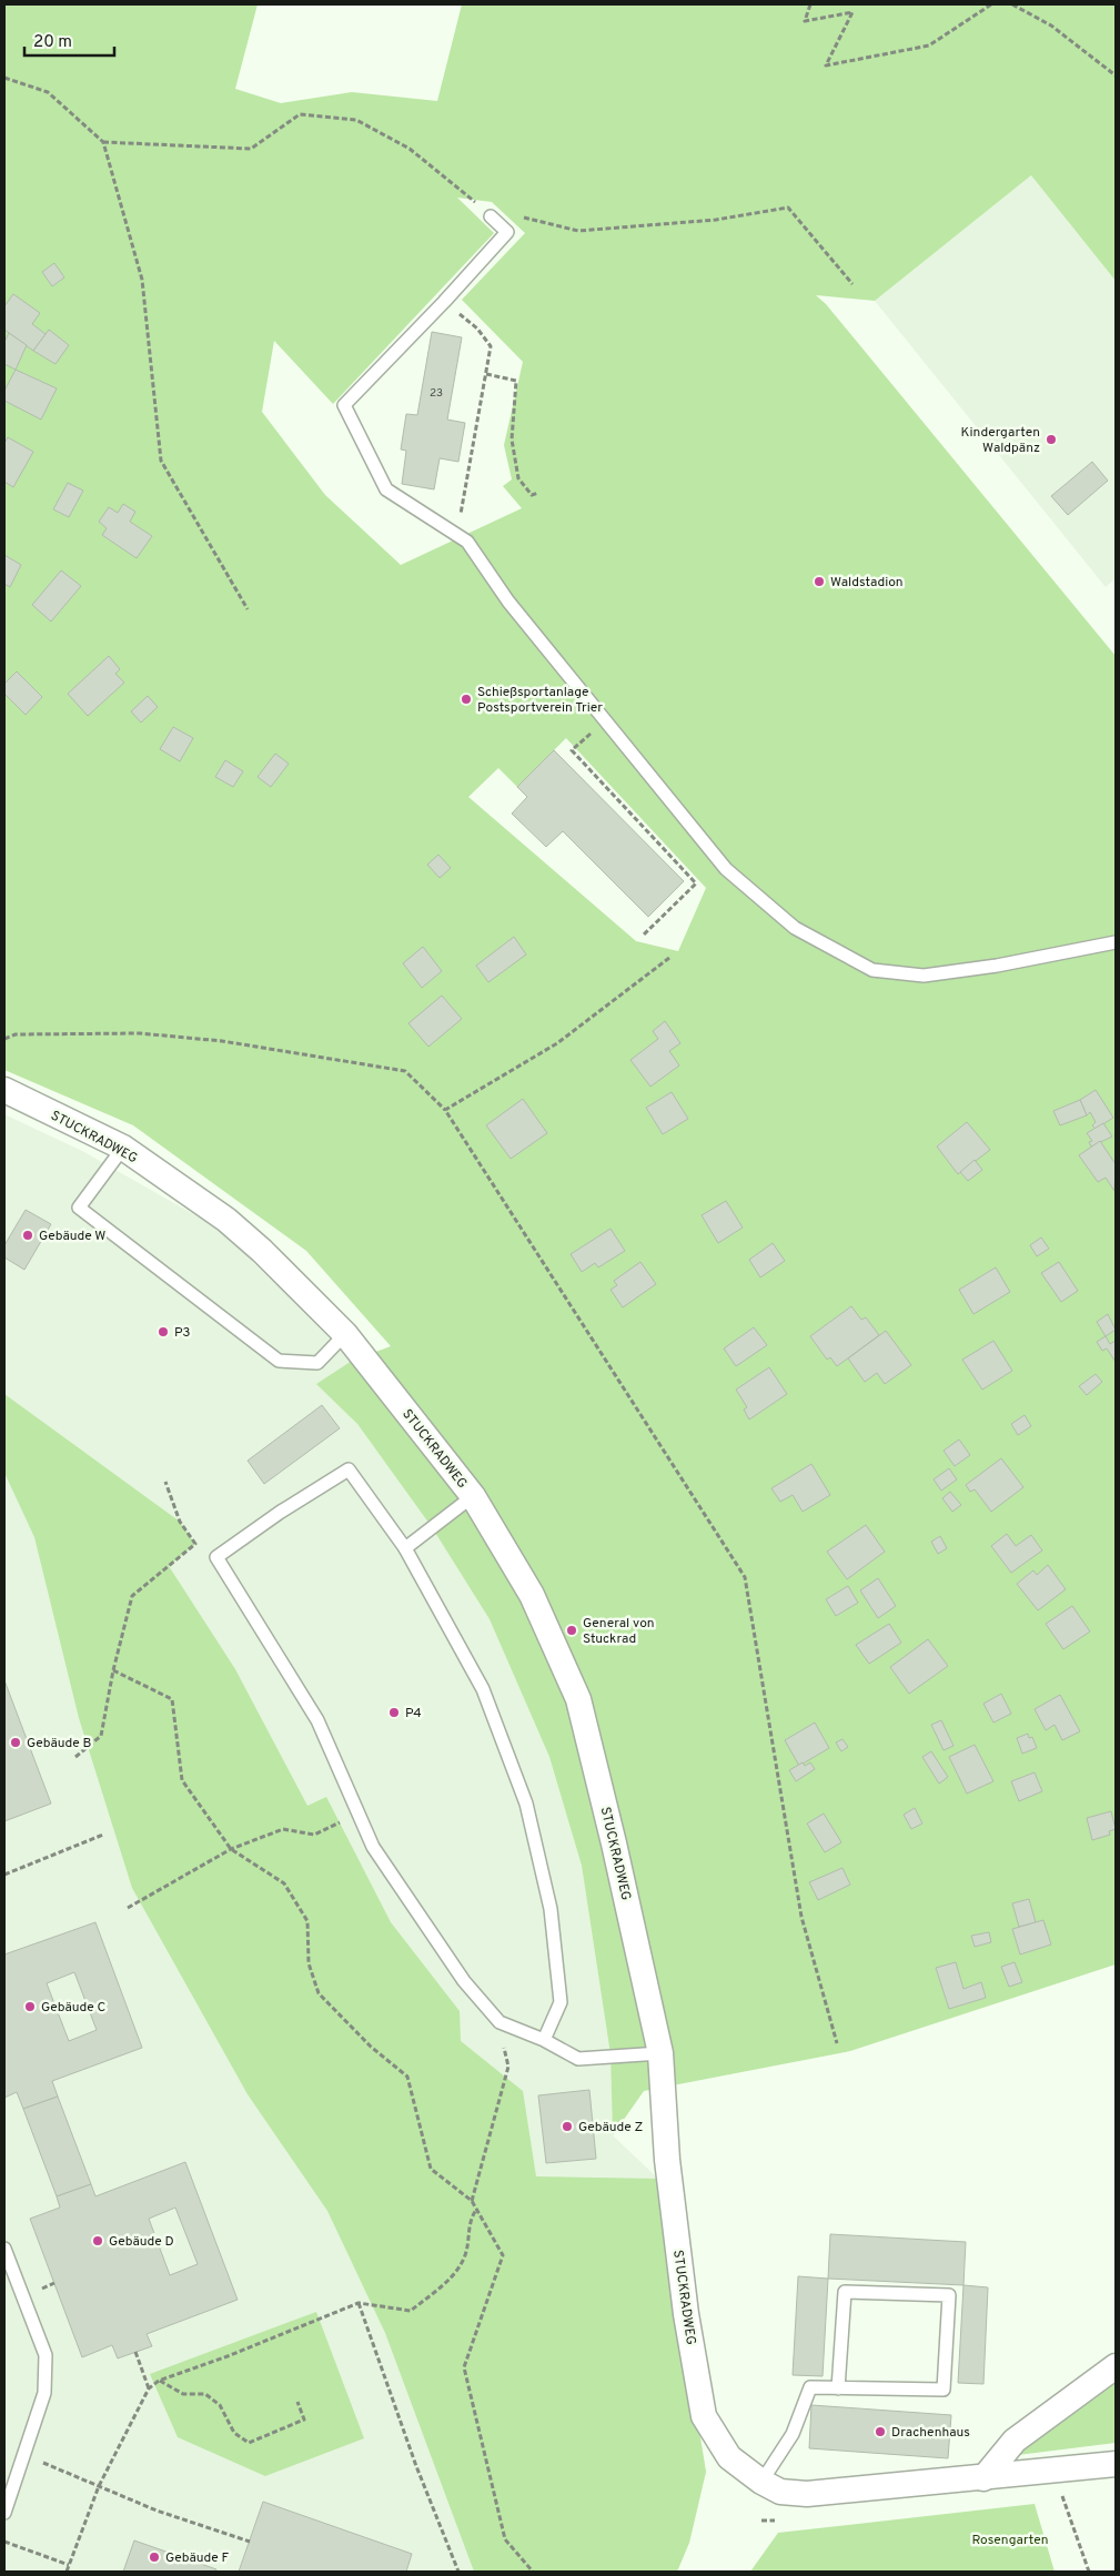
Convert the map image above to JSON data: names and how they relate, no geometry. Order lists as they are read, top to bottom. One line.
{"streets":{"street":["STUCKRADWEG"]},"parks":["Rosengarten"],"places":["Kindergarten Waldpänz","Waldstadion","Schießsportanlage Postsportverein Trier","Gebäude W","P3","General von Stuckrad","P4","Gebäude B","Gebäude C","Gebäude Z","Gebäude D","Drachenhaus","Gebäude F"],"house_numbers":["23"],"scale_bar":"20 m"}
